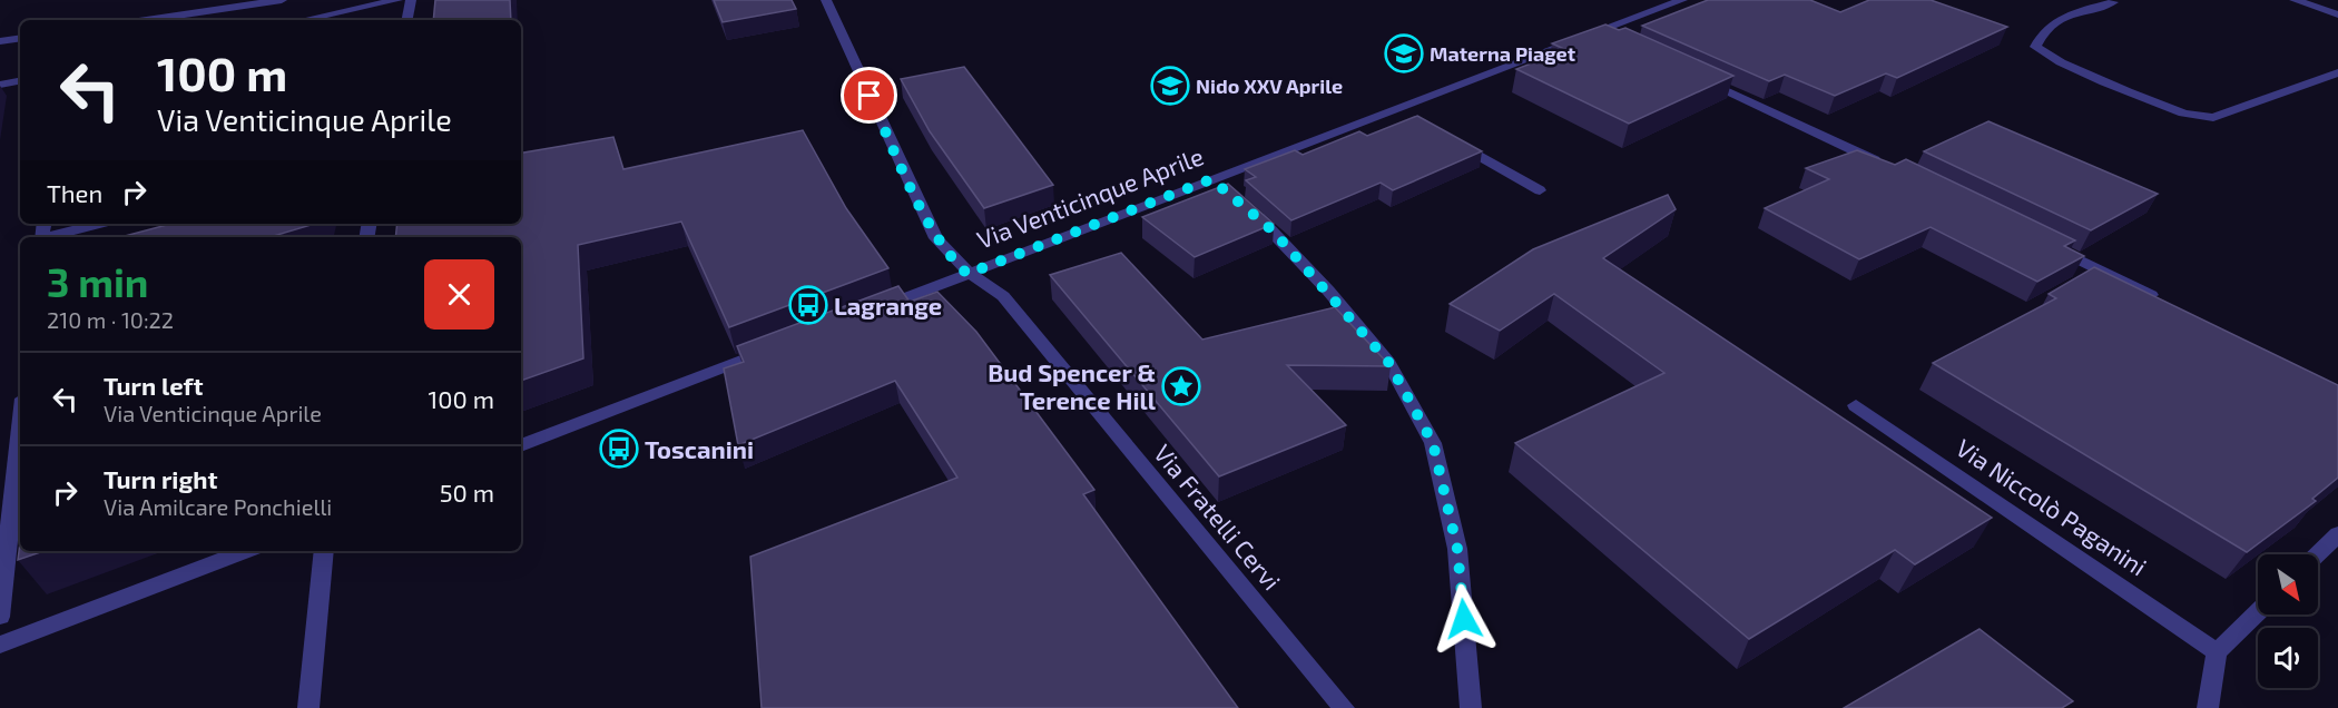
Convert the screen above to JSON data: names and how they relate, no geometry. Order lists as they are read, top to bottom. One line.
{"streets":{"street":["Via Venticinque Aprile","Via Niccolò Paganini","Via Fratelli Cervi"]},"crossings":[["Via Venticinque Aprile","Via Fratelli Cervi"]],"places":{"school or university":["Materna Piaget","Nido XXV Aprile"],"bus stop":["Lagrange","Toscanini"],"place":["Bud Spencer & Terence Hill"]},"north":"bottom right","page":{"turn":["100 m","Via Venticinque Aprile"],"then":"Then","heading":["3 min","210 m · 10:22"],"list":[{"name":"Turn left","note":"Via Venticinque Aprile","value":"100 m"},{"name":"Turn right","note":"Via Amilcare Ponchielli","value":"50 m"}]}}
